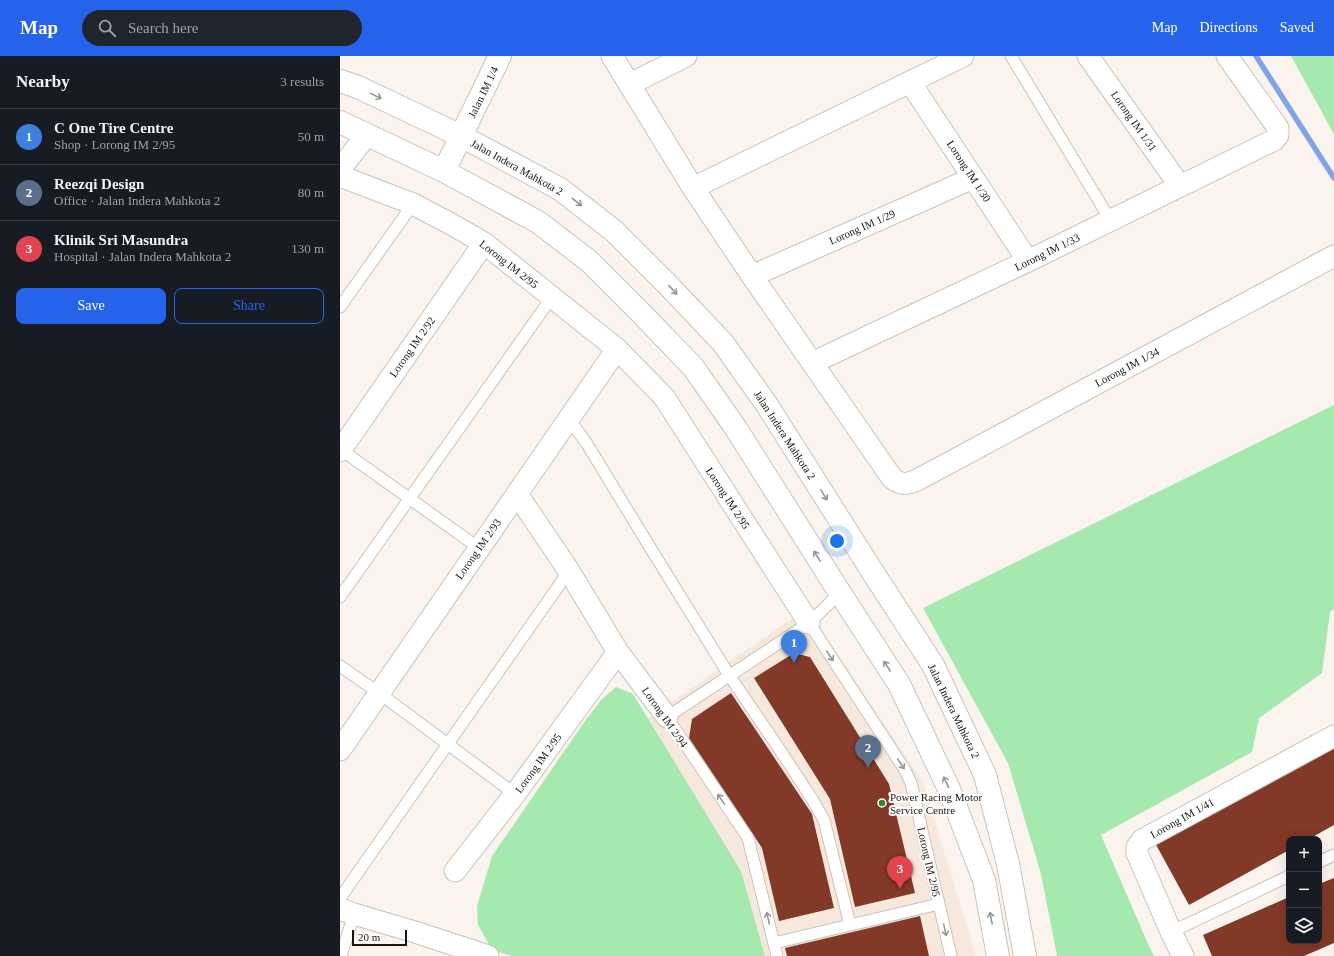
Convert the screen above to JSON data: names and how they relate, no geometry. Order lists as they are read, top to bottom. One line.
{"streets":{"street":["Jalan IM 1/4","Lorong IM 1/31","Jalan Indera Mahkota 2","Lorong IM 1/30","Lorong IM 1/29","Lorong IM 1/33","Lorong IM 2/95","Lorong IM 2/92","Lorong IM 1/34","Lorong IM 2/93","Lorong IM 2/94","Lorong IM 1/41"]},"crossings":[["Jalan IM 1/4","Jalan Indera Mahkota 2"],["Lorong IM 1/31","Lorong IM 1/33"],["Lorong IM 1/30","Lorong IM 1/29"],["Lorong IM 1/30","Lorong IM 1/33"],["Lorong IM 1/29","Lorong IM 1/34"],["Lorong IM 1/33","Lorong IM 1/34"],["Lorong IM 2/95","Lorong IM 2/92"],["Lorong IM 2/95","Lorong IM 2/93"],["Lorong IM 2/95","Lorong IM 2/94"],["Lorong IM 2/93","Lorong IM 2/94"]],"one_way":["Lorong IM 2/94"],"places":["Power Racing Motor Service Centre"],"scale_bar":"20 m","page":{"header":"Map","search":"Search here","nav":["Map","Directions","Saved"],"heading":["Nearby","3 results"],"list":[{"mark":"1","name":"C One Tire Centre","note":"Shop · Lorong IM 2/95","value":"50 m"},{"mark":"2","name":"Reezqi Design","note":"Office · Jalan Indera Mahkota 2","value":"80 m"},{"mark":"3","name":"Klinik Sri Masundra","note":"Hospital · Jalan Indera Mahkota 2","value":"130 m"}],"buttons":["Save","Share"],"pins":["1","2","3"],"map_buttons":["+","−"],"scale":"20 m"}}
